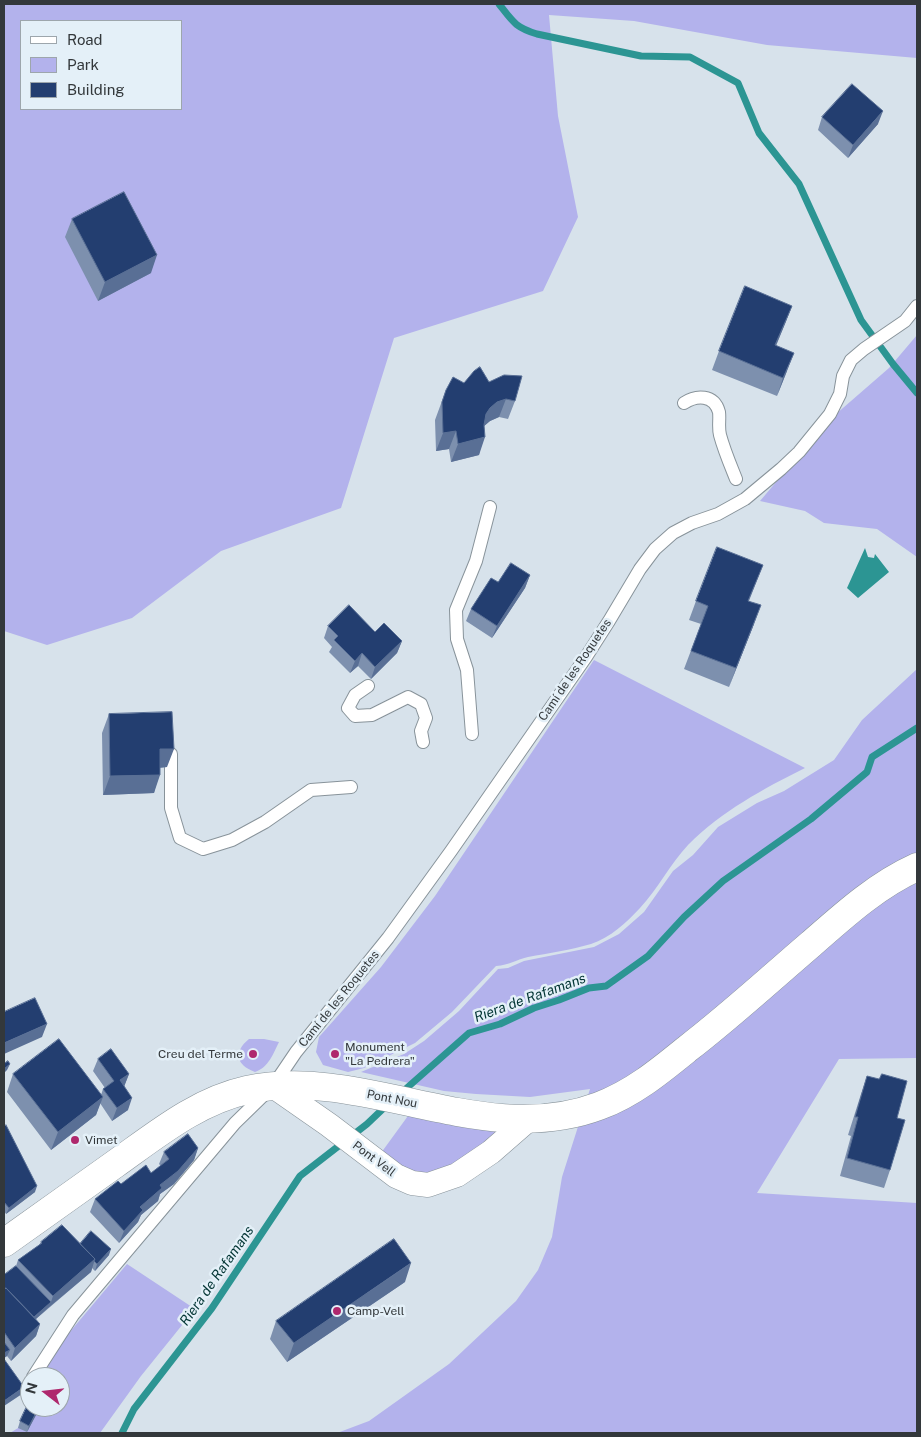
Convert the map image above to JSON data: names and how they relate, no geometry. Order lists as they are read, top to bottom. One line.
{"streets":{"main road":["Pont Nou"],"street":["Pont Vell"],"lane":["Camí de les Roquetes"]},"crossings":[["Camí de les Roquetes","Pont Nou"],["Camí de les Roquetes","Pont Vell"],["Pont Nou","Pont Vell"]],"water":["Riera de Rafamans"],"places":["Creu del Terme","Monument \"La Pedrera\"","Vimet","Camp-Vell"],"legend":["Road","Park","Building"],"north":"left"}
